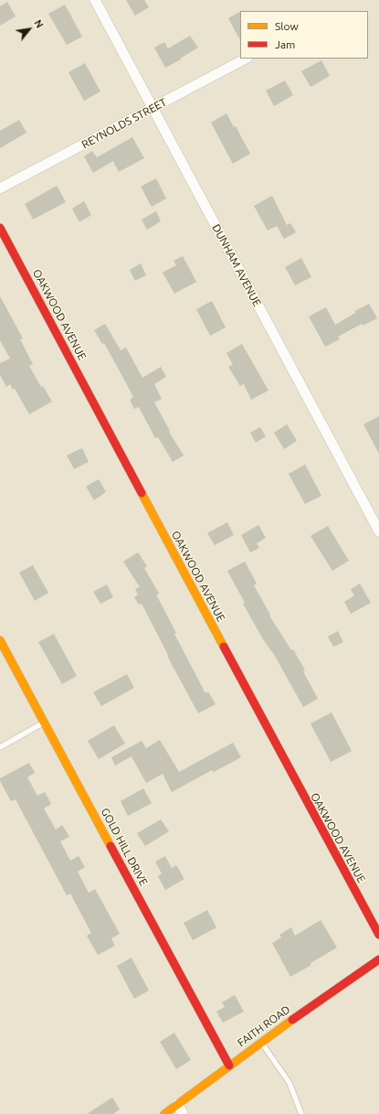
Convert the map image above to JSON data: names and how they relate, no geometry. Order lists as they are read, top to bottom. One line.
{"streets":{"street":["REYNOLDS STREET","DUNHAM AVENUE","OAKWOOD AVENUE","GOLD HILL DRIVE","FAITH ROAD"]},"crossings":[["REYNOLDS STREET","DUNHAM AVENUE"],["GOLD HILL DRIVE","FAITH ROAD"]],"legend":["Slow","Jam"],"north":"top right"}
